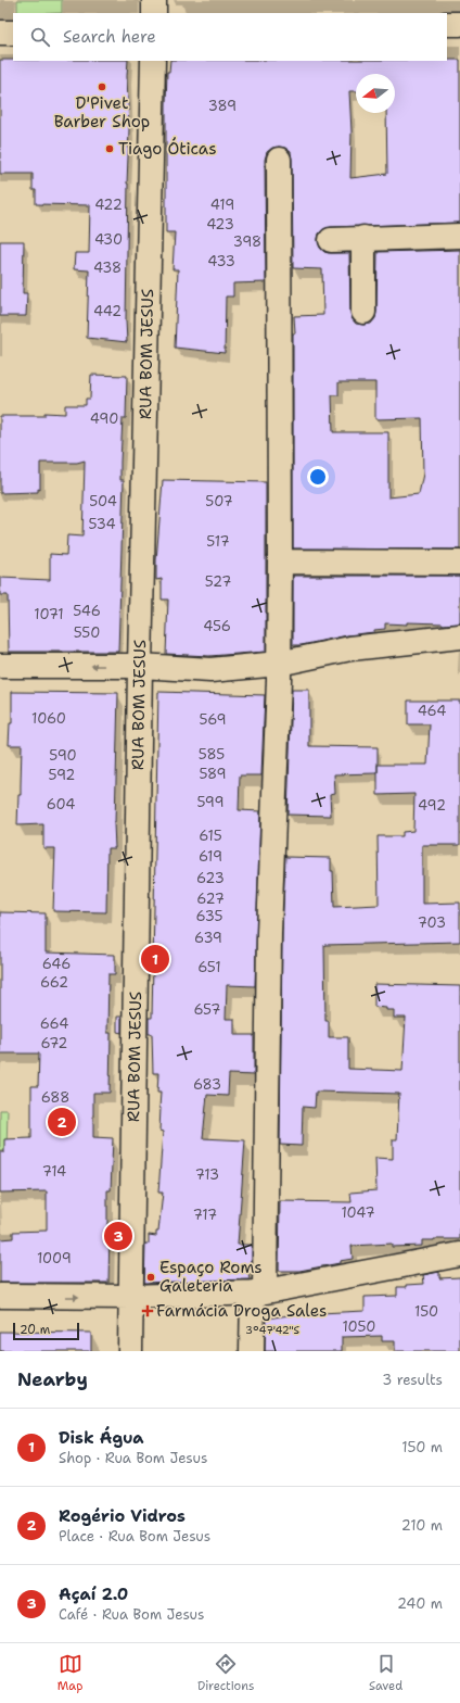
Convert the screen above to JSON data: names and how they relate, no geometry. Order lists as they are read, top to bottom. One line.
{"streets":{"street":["RUA BOM JESUS"]},"places":{"other":["D'Pivet Barber Shop","Tiago Óticas","Espaço Roms Galeteria"],"health":["Farmácia Droga Sales"]},"house_numbers":["389","422","419","423","430","398","433","438","442","490","504","507","534","517","527","546","1071","456","550","464","1060","569","585","590","589","592","599","604","492","615","619","623","627","635","703","639","646","651","662","657","664","672","683","688","714","713","1047","717","1009","150","1050"],"scale_bar":"20 m","north":"left","page":{"search":"Search here","pins":["1","2","3"],"scale":"20 m","heading":["Nearby","3 results"],"list":[{"mark":"1","name":"Disk Água","note":"Shop · Rua Bom Jesus","value":"150 m"},{"mark":"2","name":"Rogério Vidros","note":"Place · Rua Bom Jesus","value":"210 m"},{"mark":"3","name":"Açaí 2.0","note":"Café · Rua Bom Jesus","value":"240 m"}],"nav":["Map","Directions","Saved"]},"coordinates":["3°47'42\"S"]}
